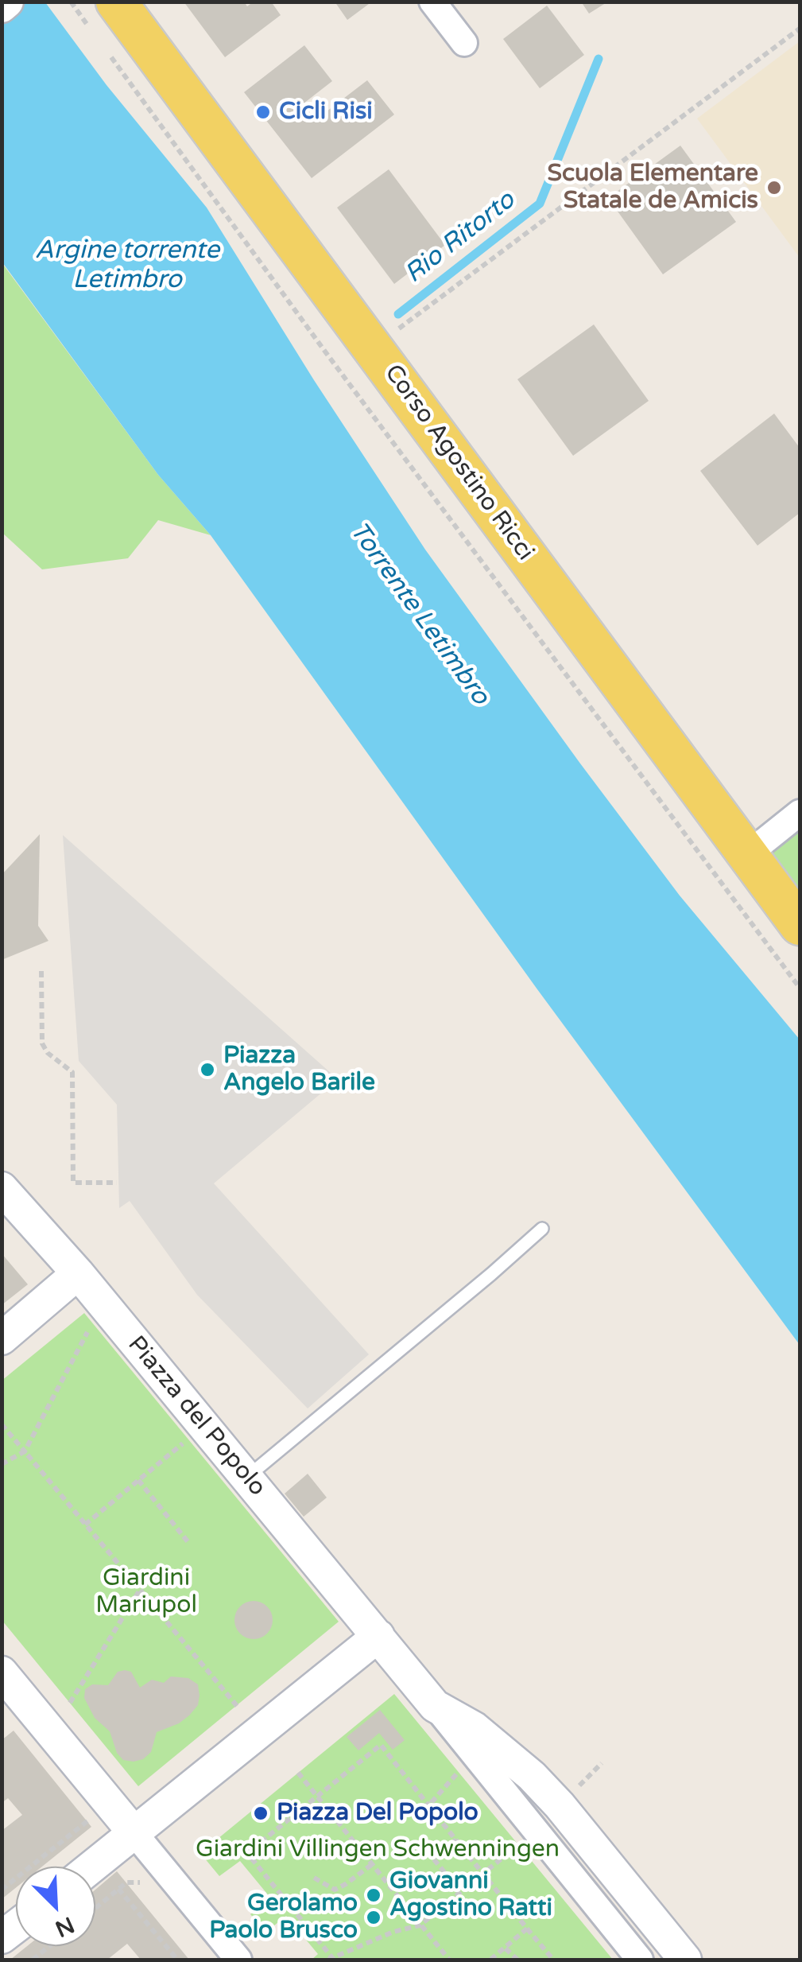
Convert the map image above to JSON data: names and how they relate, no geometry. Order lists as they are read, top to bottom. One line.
{"streets":{"main road":["Corso Agostino Ricci"],"street":["Piazza del Popolo"]},"water":["Rio Ritorto","Argine torrente Letimbro","Torrente Letimbro"],"parks":["Giardini Mariupol","Giardini Villingen Schwenningen"],"places":["Cicli Risi","Scuola Elementare Statale de Amicis","Piazza Angelo Barile","Piazza Del Popolo","Giovanni Agostino Ratti","Gerolamo Paolo Brusco"],"north":"bottom right"}
